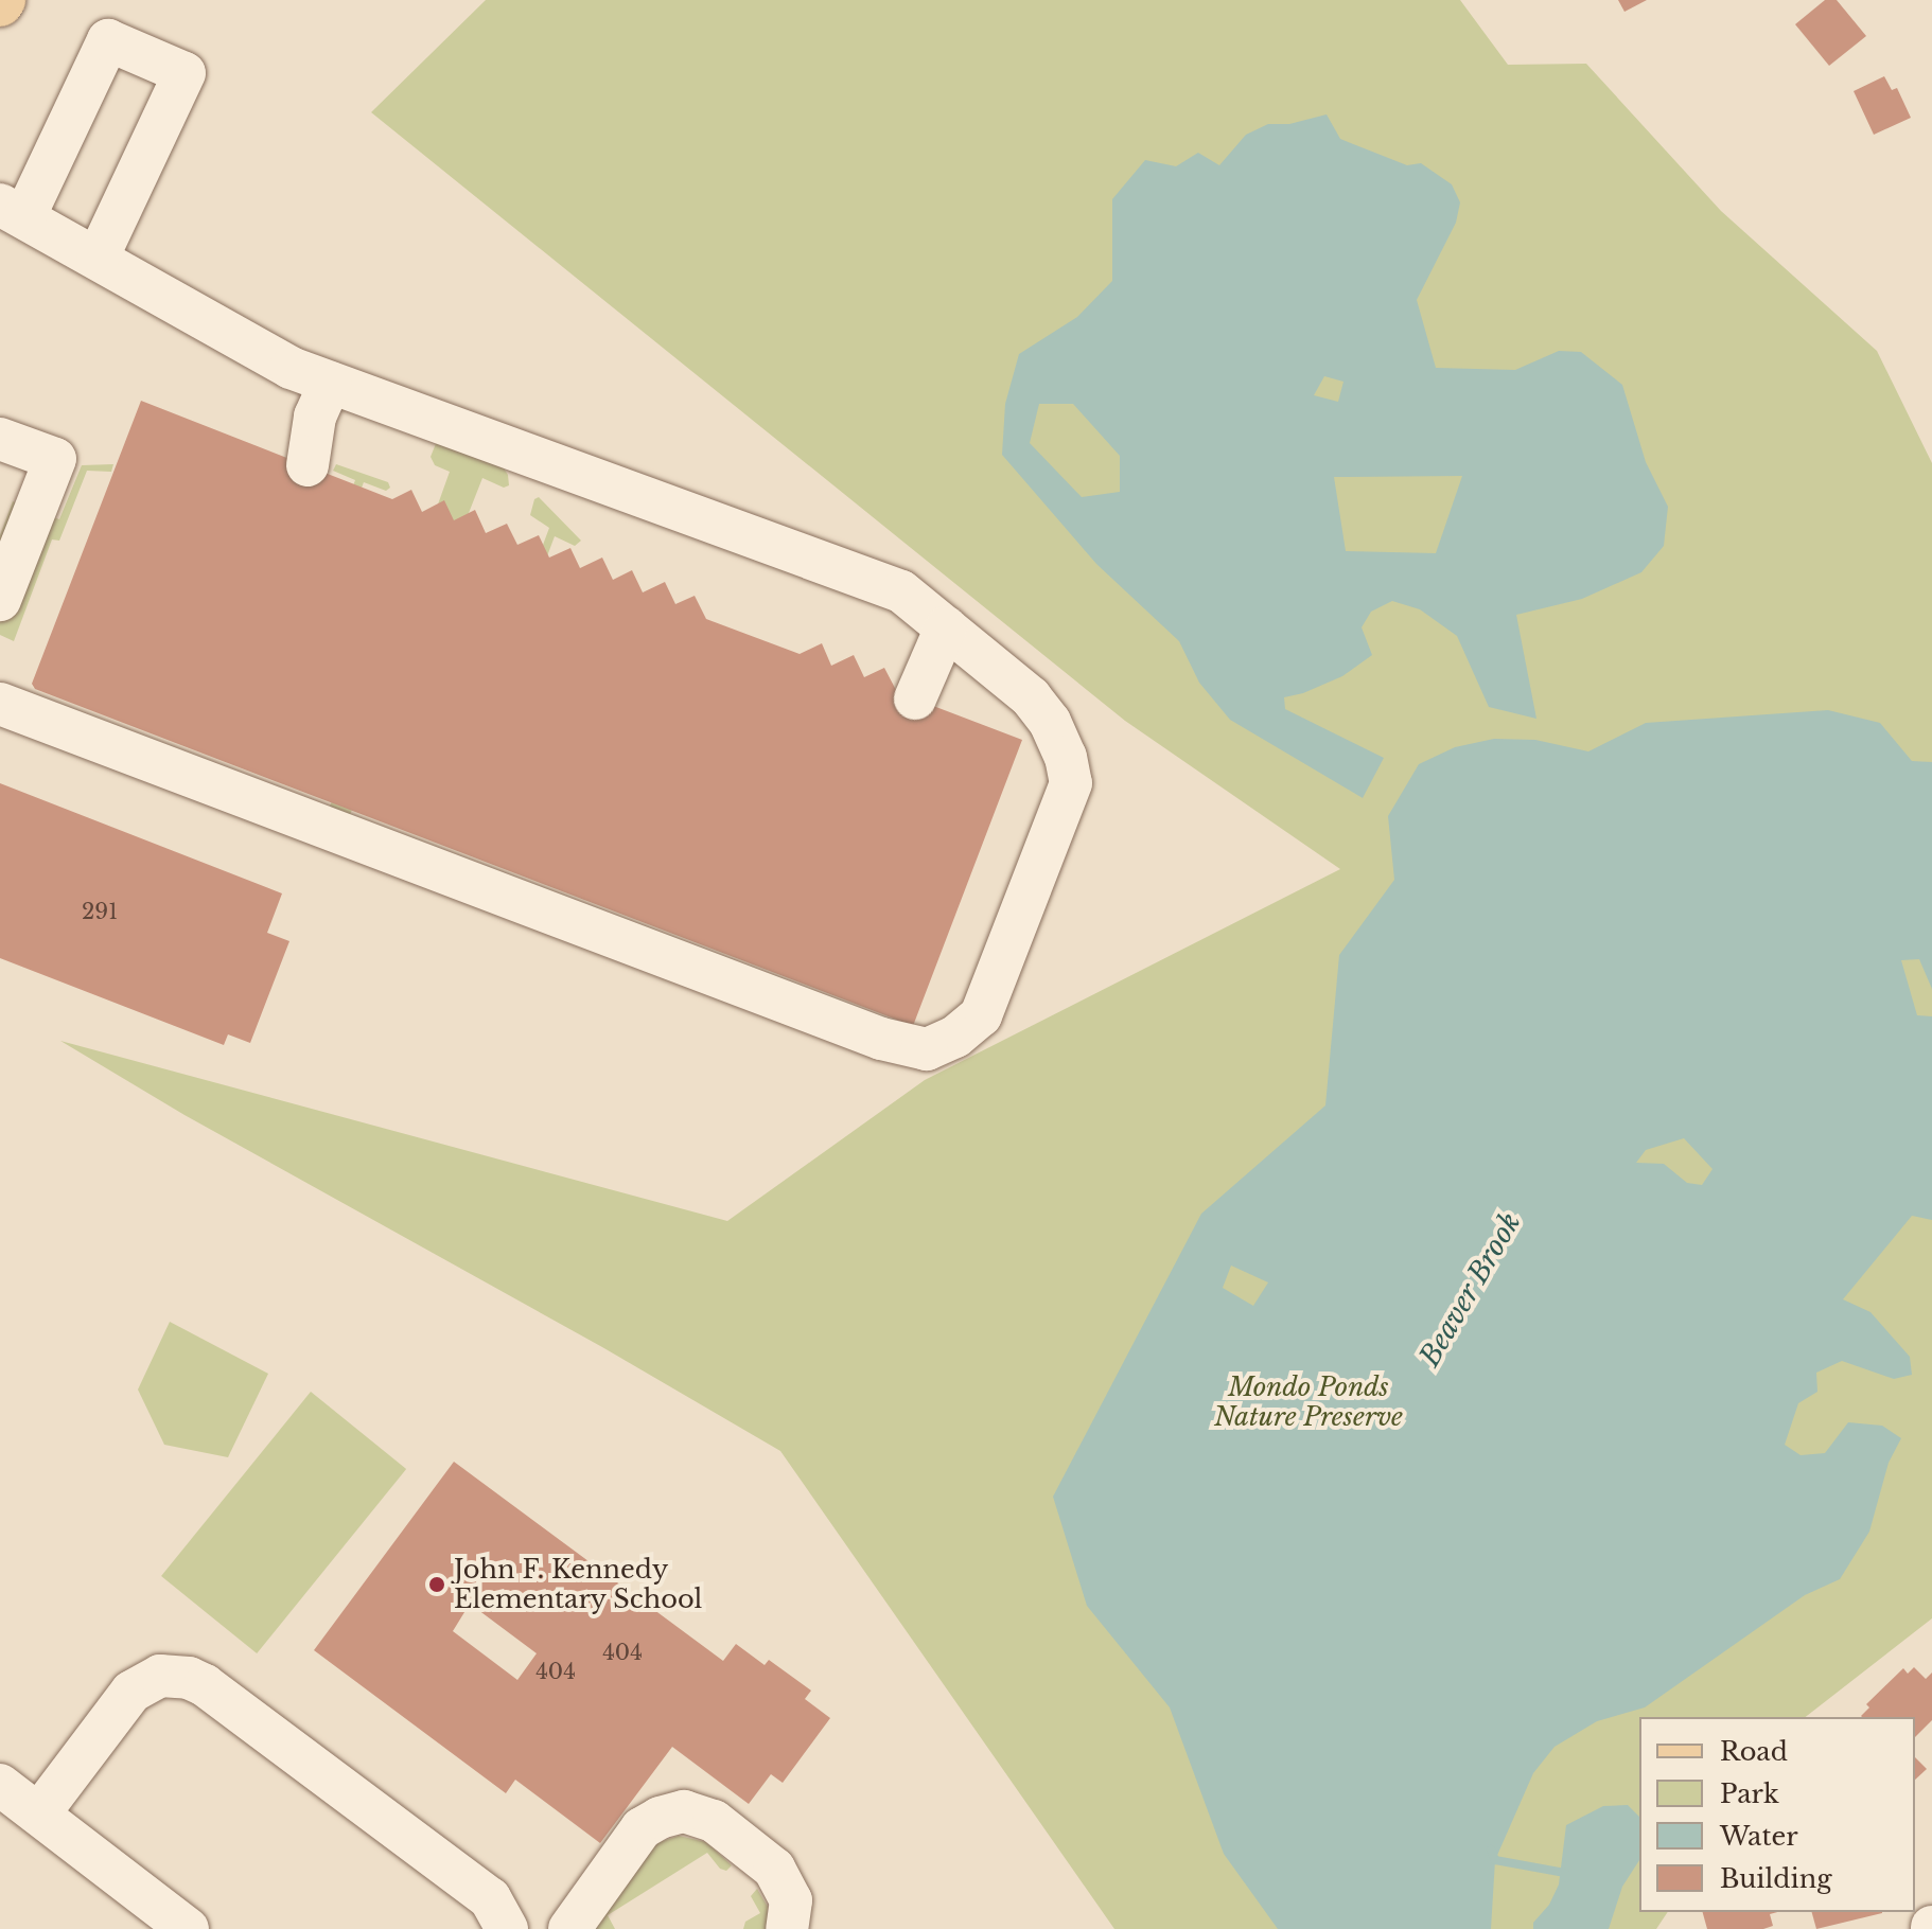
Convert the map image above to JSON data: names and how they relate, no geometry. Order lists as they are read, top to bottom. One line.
{"water":["Beaver Brook"],"parks":["Mondo Ponds Nature Preserve"],"places":["John F. Kennedy Elementary School"],"house_numbers":["291","404","404"],"legend":["Road","Park","Water","Building"]}
